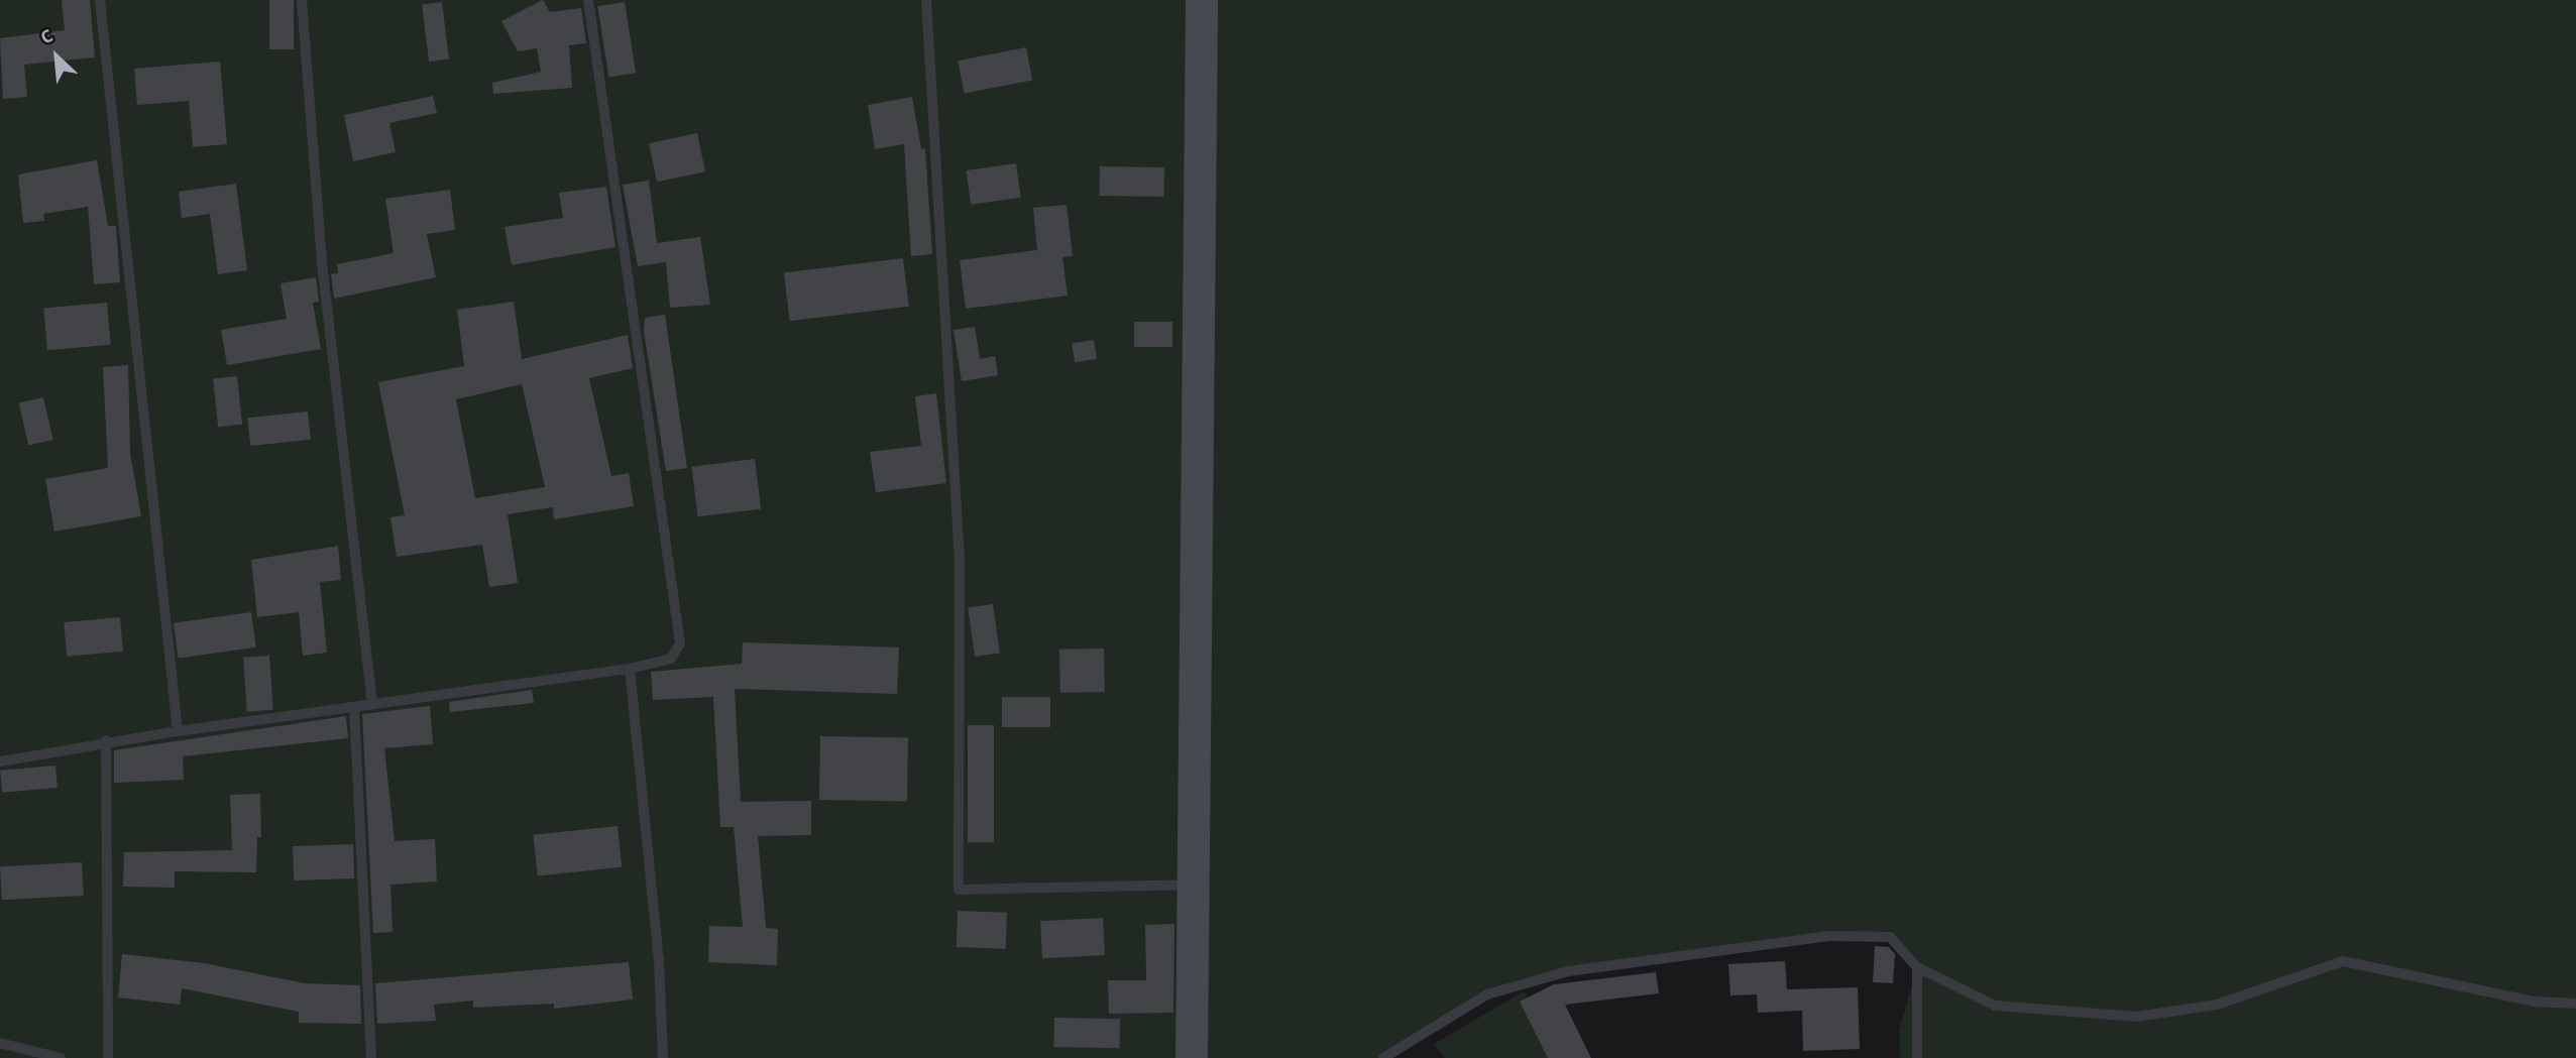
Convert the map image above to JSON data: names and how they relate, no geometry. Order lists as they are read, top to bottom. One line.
{"north":"top left"}
